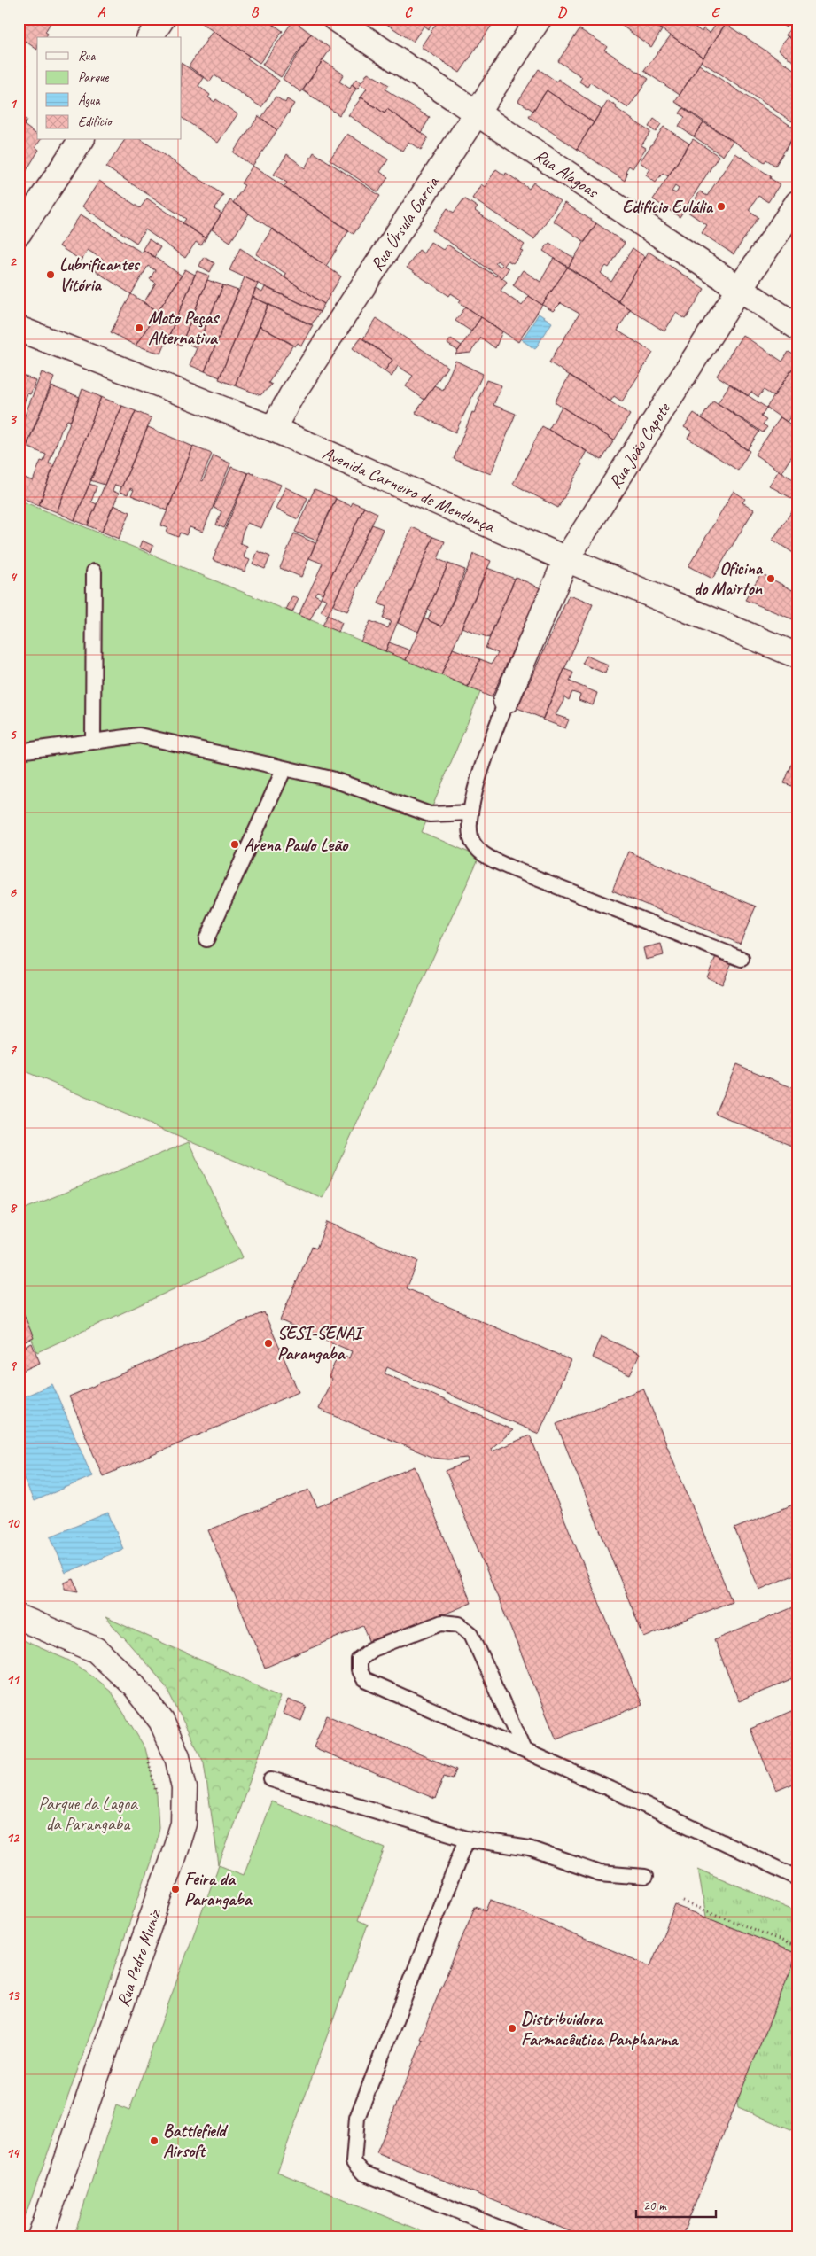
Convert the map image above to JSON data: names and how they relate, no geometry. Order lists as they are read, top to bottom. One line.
{"streets":{"street":["Rua Alagoas","Rua Úrsula Garcia","Rua João Capote","Avenida Carneiro de Mendonça","Rua Pedro Muniz"]},"crossings":[["Rua Alagoas","Rua Úrsula Garcia"],["Rua Alagoas","Rua João Capote"],["Rua Úrsula Garcia","Avenida Carneiro de Mendonça"],["Rua João Capote","Avenida Carneiro de Mendonça"]],"parks":["Parque da Lagoa da Parangaba"],"places":["Edifício Eulália","Lubrificantes Vitória","Moto Peças Alternativa","Oficina do Mairton","Arena Paulo Leão","SESI-SENAI Parangaba","Feira da Parangaba","Distribuidora Farmacêutica Panpharma","Battlefield Airsoft"],"legend":["Rua","Parque","Água","Edifício"],"scale_bar":"20 m","grid":{"columns":["A","B","C","D","E"],"rows":["1","2","3","4","5","6","7","8","9","10","11","12","13","14"]}}
